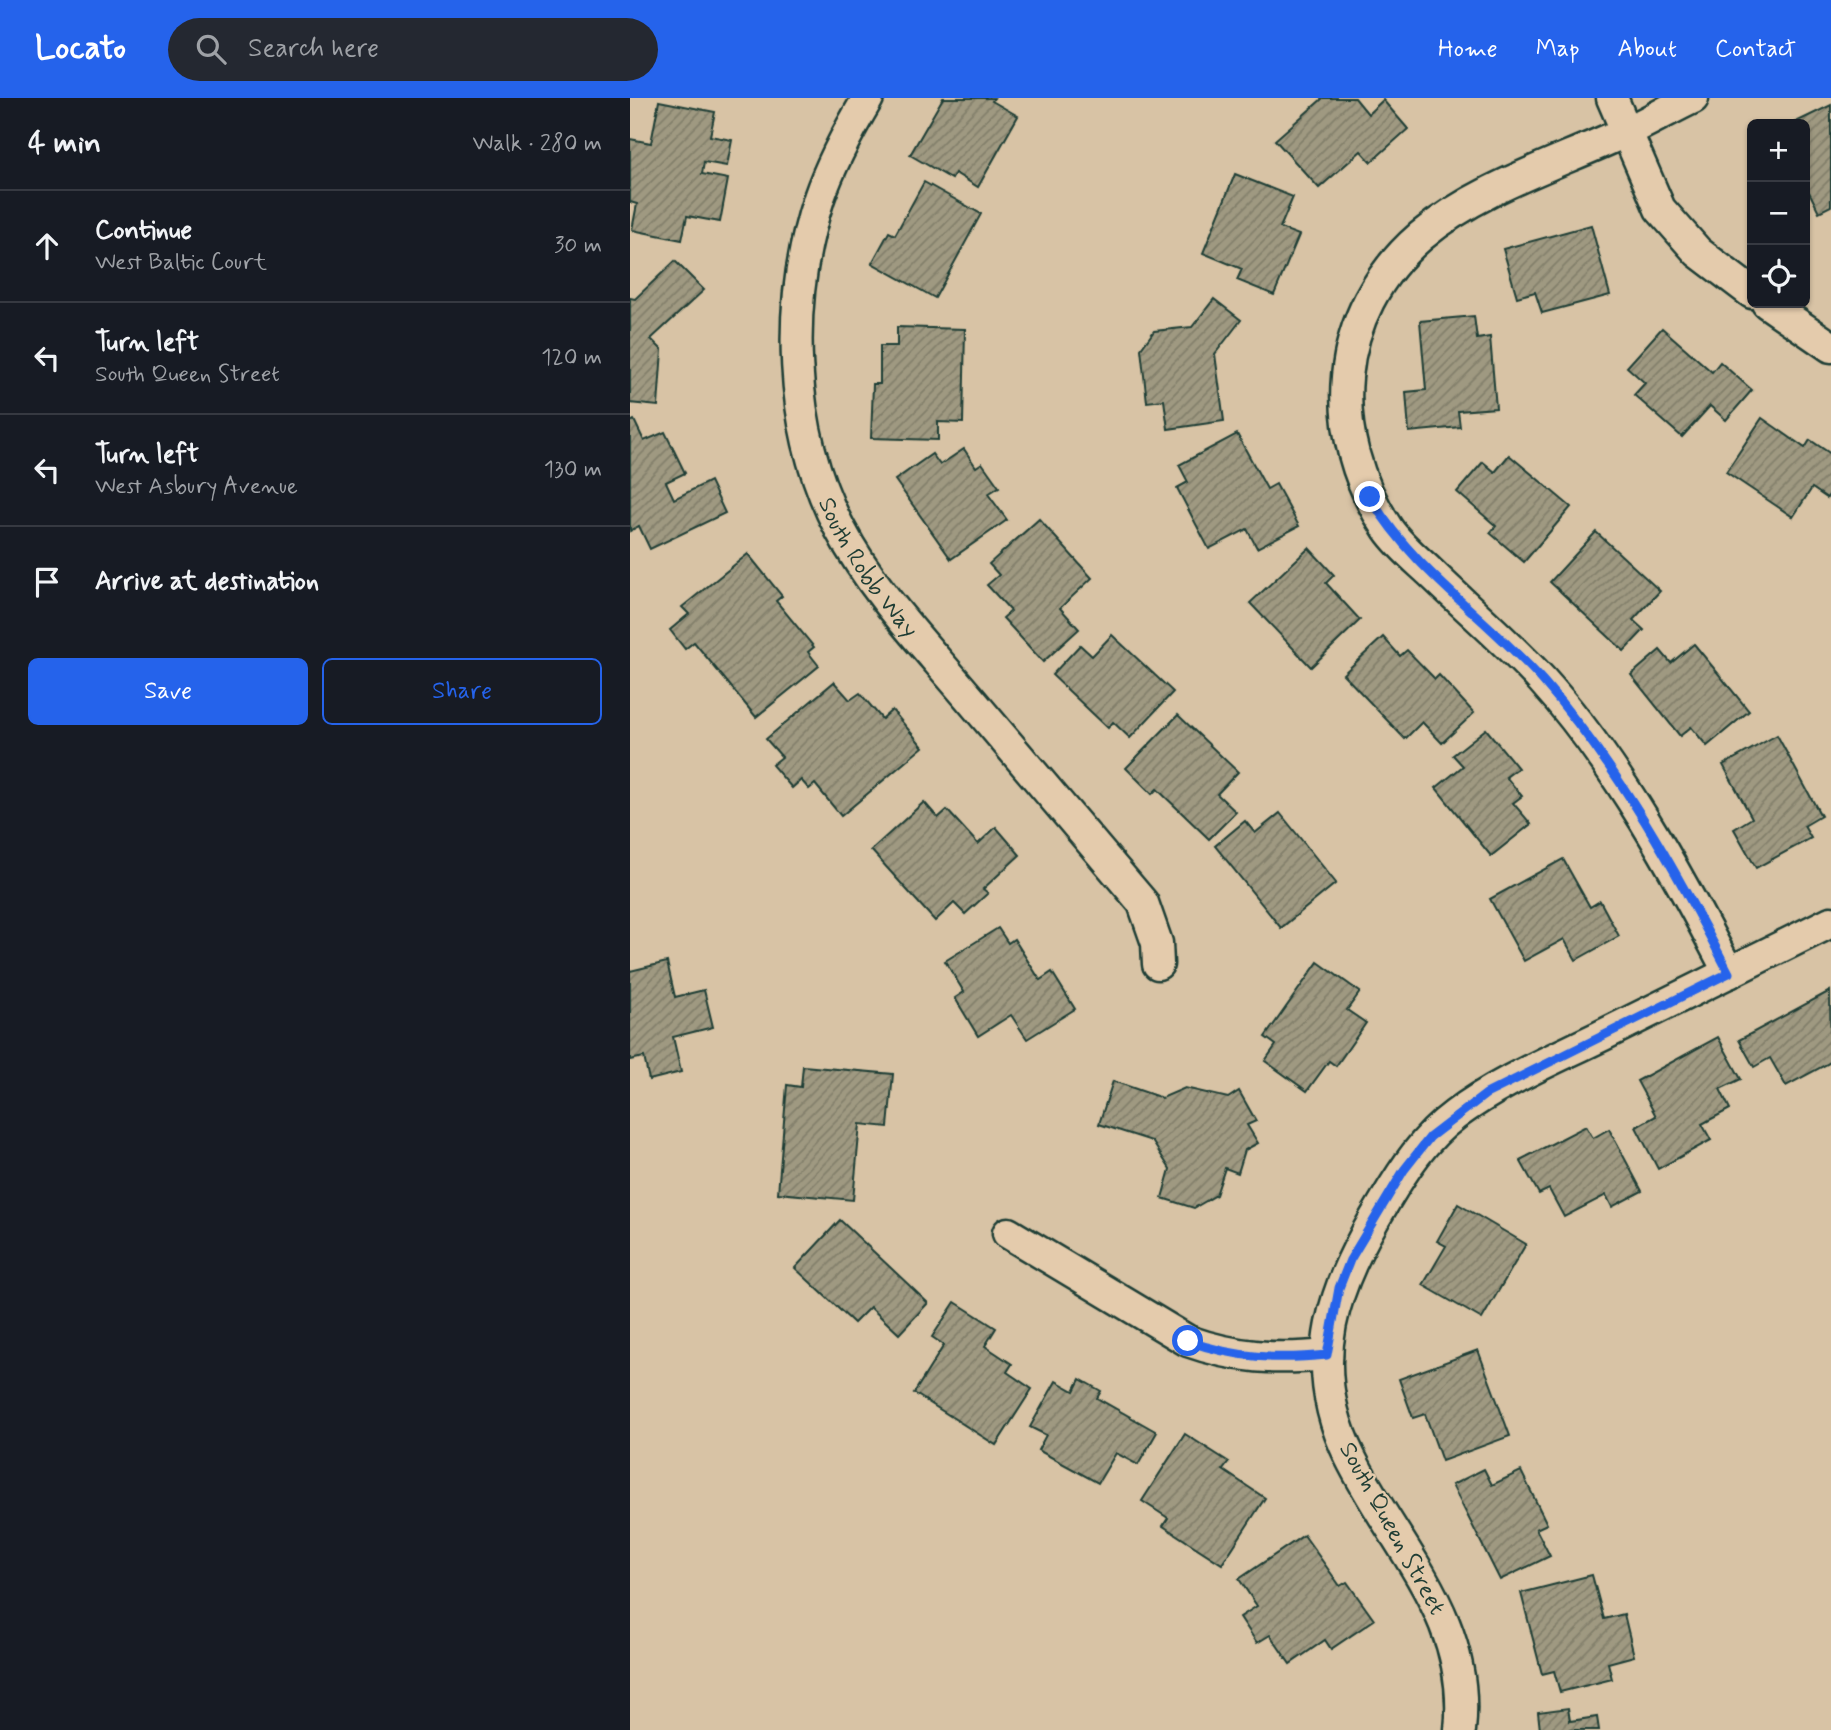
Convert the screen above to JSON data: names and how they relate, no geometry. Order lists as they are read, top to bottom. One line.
{"streets":{"street":["South Robb Way","South Queen Street"]},"page":{"header":"Locato","search":"Search here","nav":["Home","Map","About","Contact"],"heading":["4 min","Walk · 280 m"],"map_buttons":["+","−"],"list":[["Continue","West Baltic Court","30 m"],["Turn left","South Queen Street","120 m"],["Turn left","West Asbury Avenue","130 m"],"Arrive at destination"],"buttons":["Save","Share"]}}
